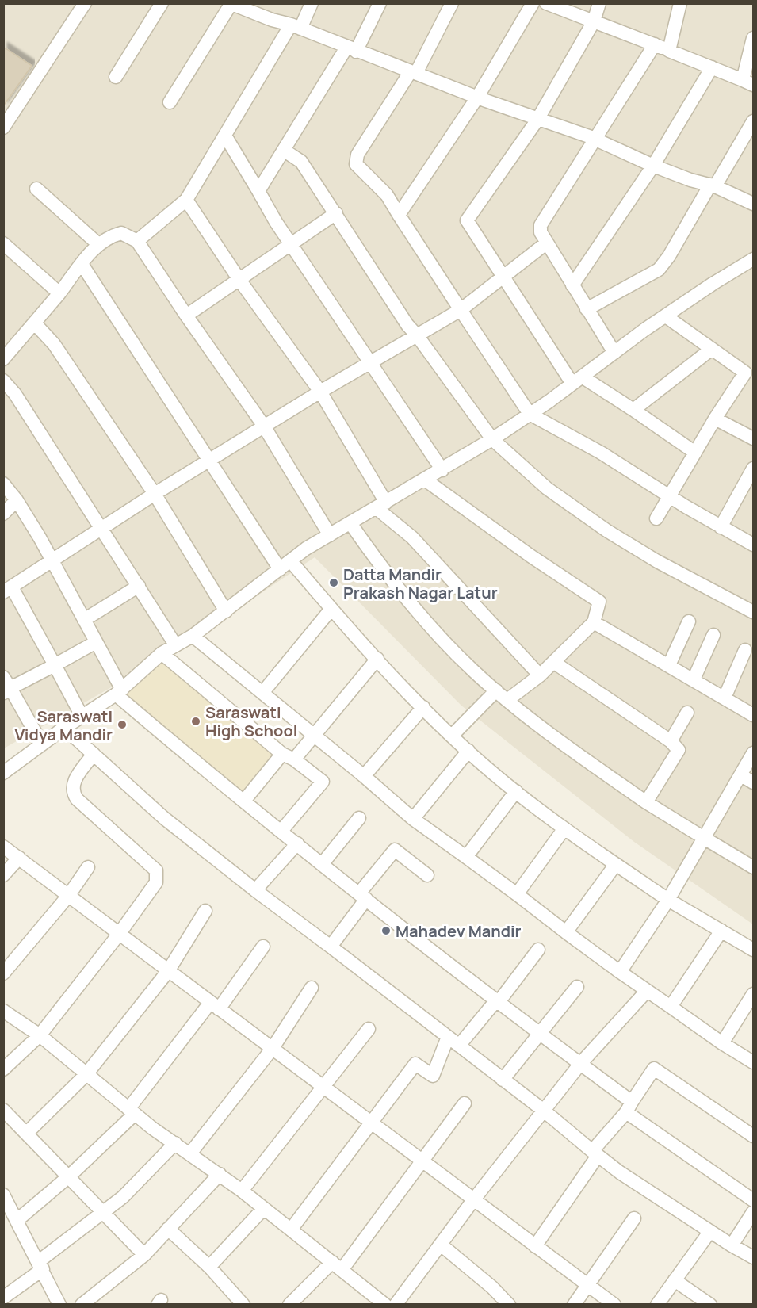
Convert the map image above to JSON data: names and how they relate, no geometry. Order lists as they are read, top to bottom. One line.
{"places":["Datta Mandir Prakash Nagar Latur","Saraswati High School","Saraswati Vidya Mandir","Mahadev Mandir"]}
